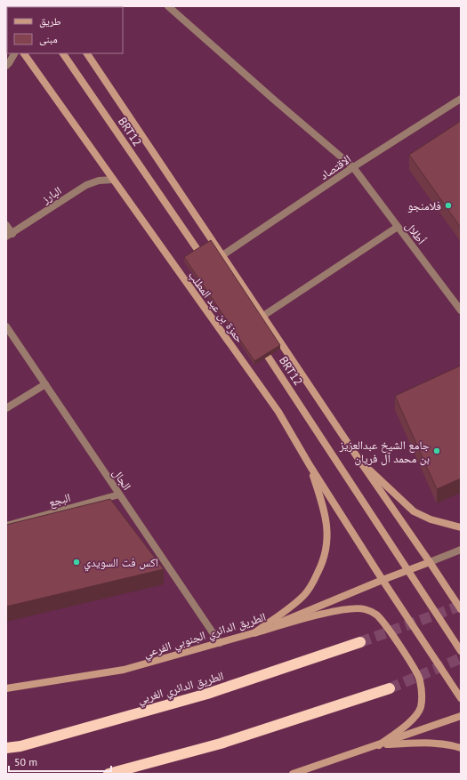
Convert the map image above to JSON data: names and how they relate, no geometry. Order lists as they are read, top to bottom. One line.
{"streets":{"highway":["الطريق الدائري الغربي"],"main road":["BRT12","حمزة بن عبد المطلب","الطريق الدائري الجنوبي الفرعي"],"street":["الاقتصاد","البارز","أطلال","الجال","البجع"]},"crossings":[["BRT12","الطريق الدائري الجنوبي الفرعي"],["الاقتصاد","أطلال"],["البارز","حمزة بن عبد المطلب"],["حمزة بن عبد المطلب","الطريق الدائري الجنوبي الفرعي"],["الجال","البجع"],["الجال","الطريق الدائري الجنوبي الفرعي"]],"places":["فلامنجو","جامع الشيخ عبدالعزيز بن محمد آل فريان","اكس فت السويدي"],"legend":["طريق","مبنى"],"scale_bar":"50 m"}
